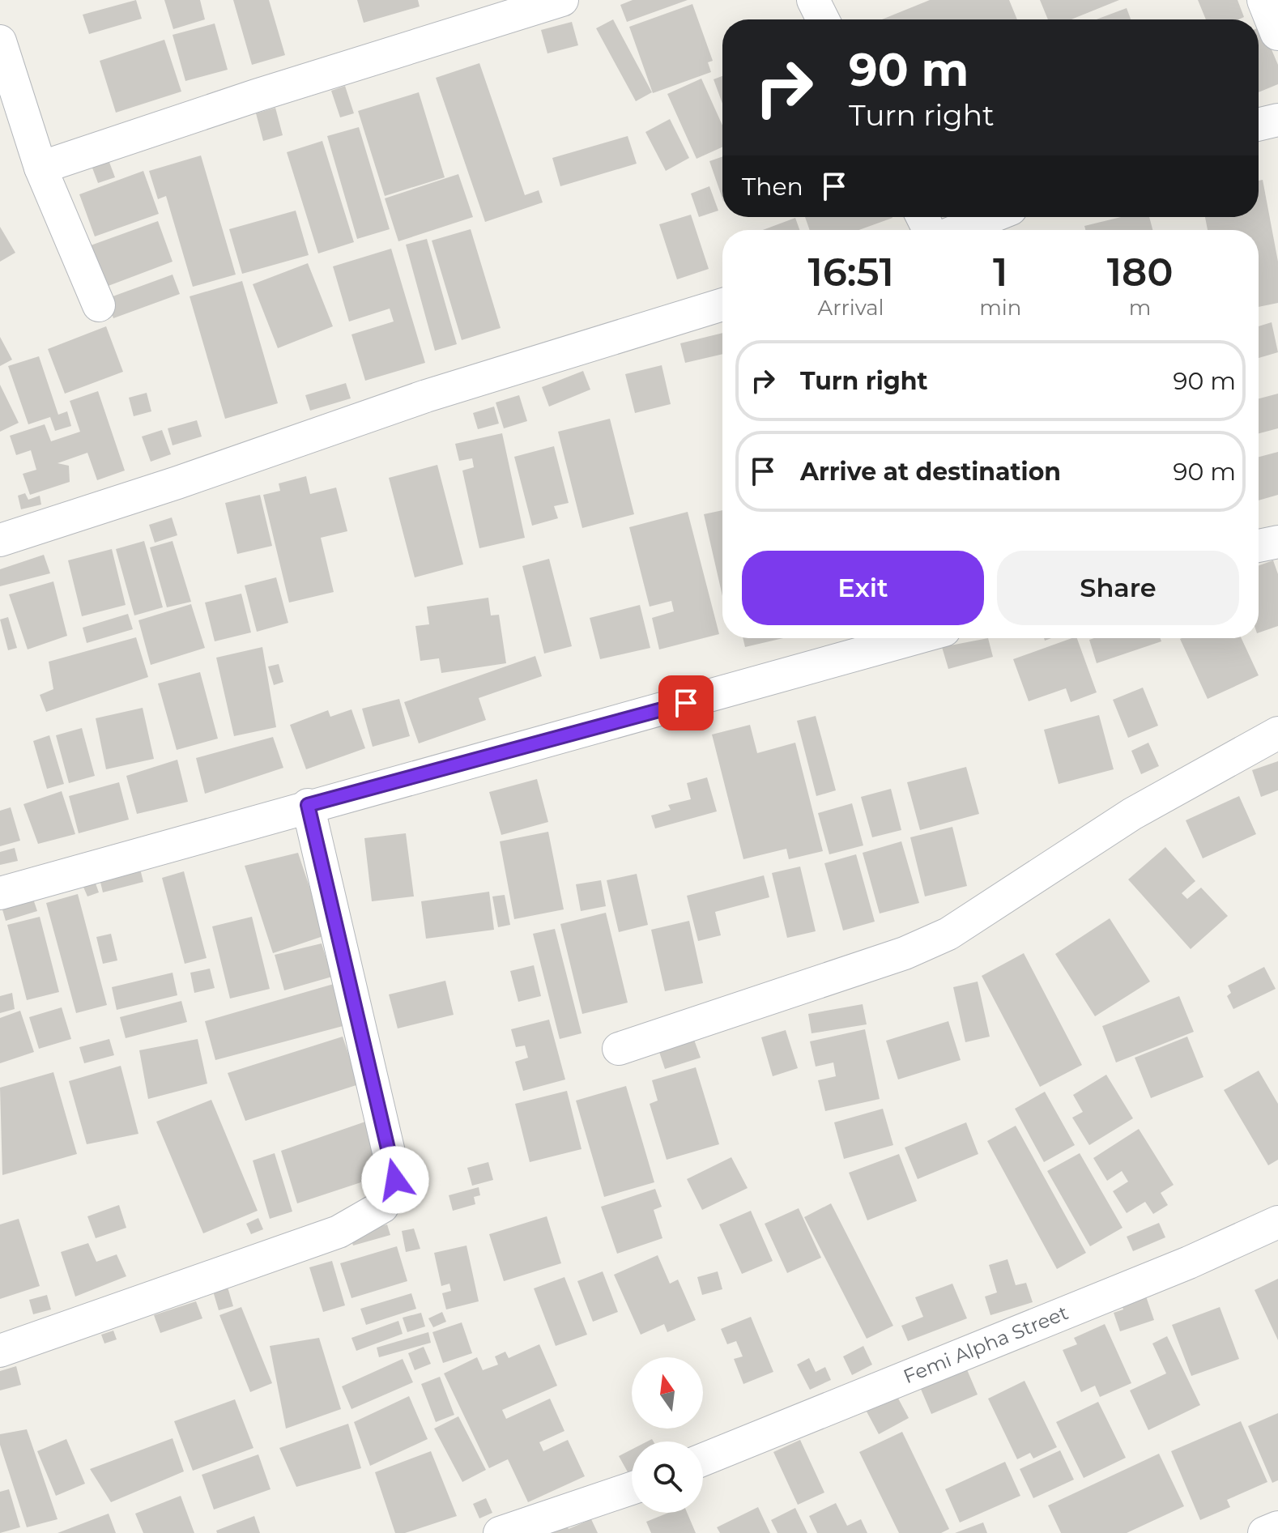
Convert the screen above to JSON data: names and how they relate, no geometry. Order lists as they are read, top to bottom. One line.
{"streets":{"street":["Femi Alpha Street"]},"north":"top","page":{"turn":["90 m","Turn right"],"then":"Then","eta":["16:51","Arrival","1","min","180","m"],"list":[{"name":"Turn right","value":"90 m"},{"name":"Arrive at destination","value":"90 m"}],"buttons":["Exit","Share"]}}
